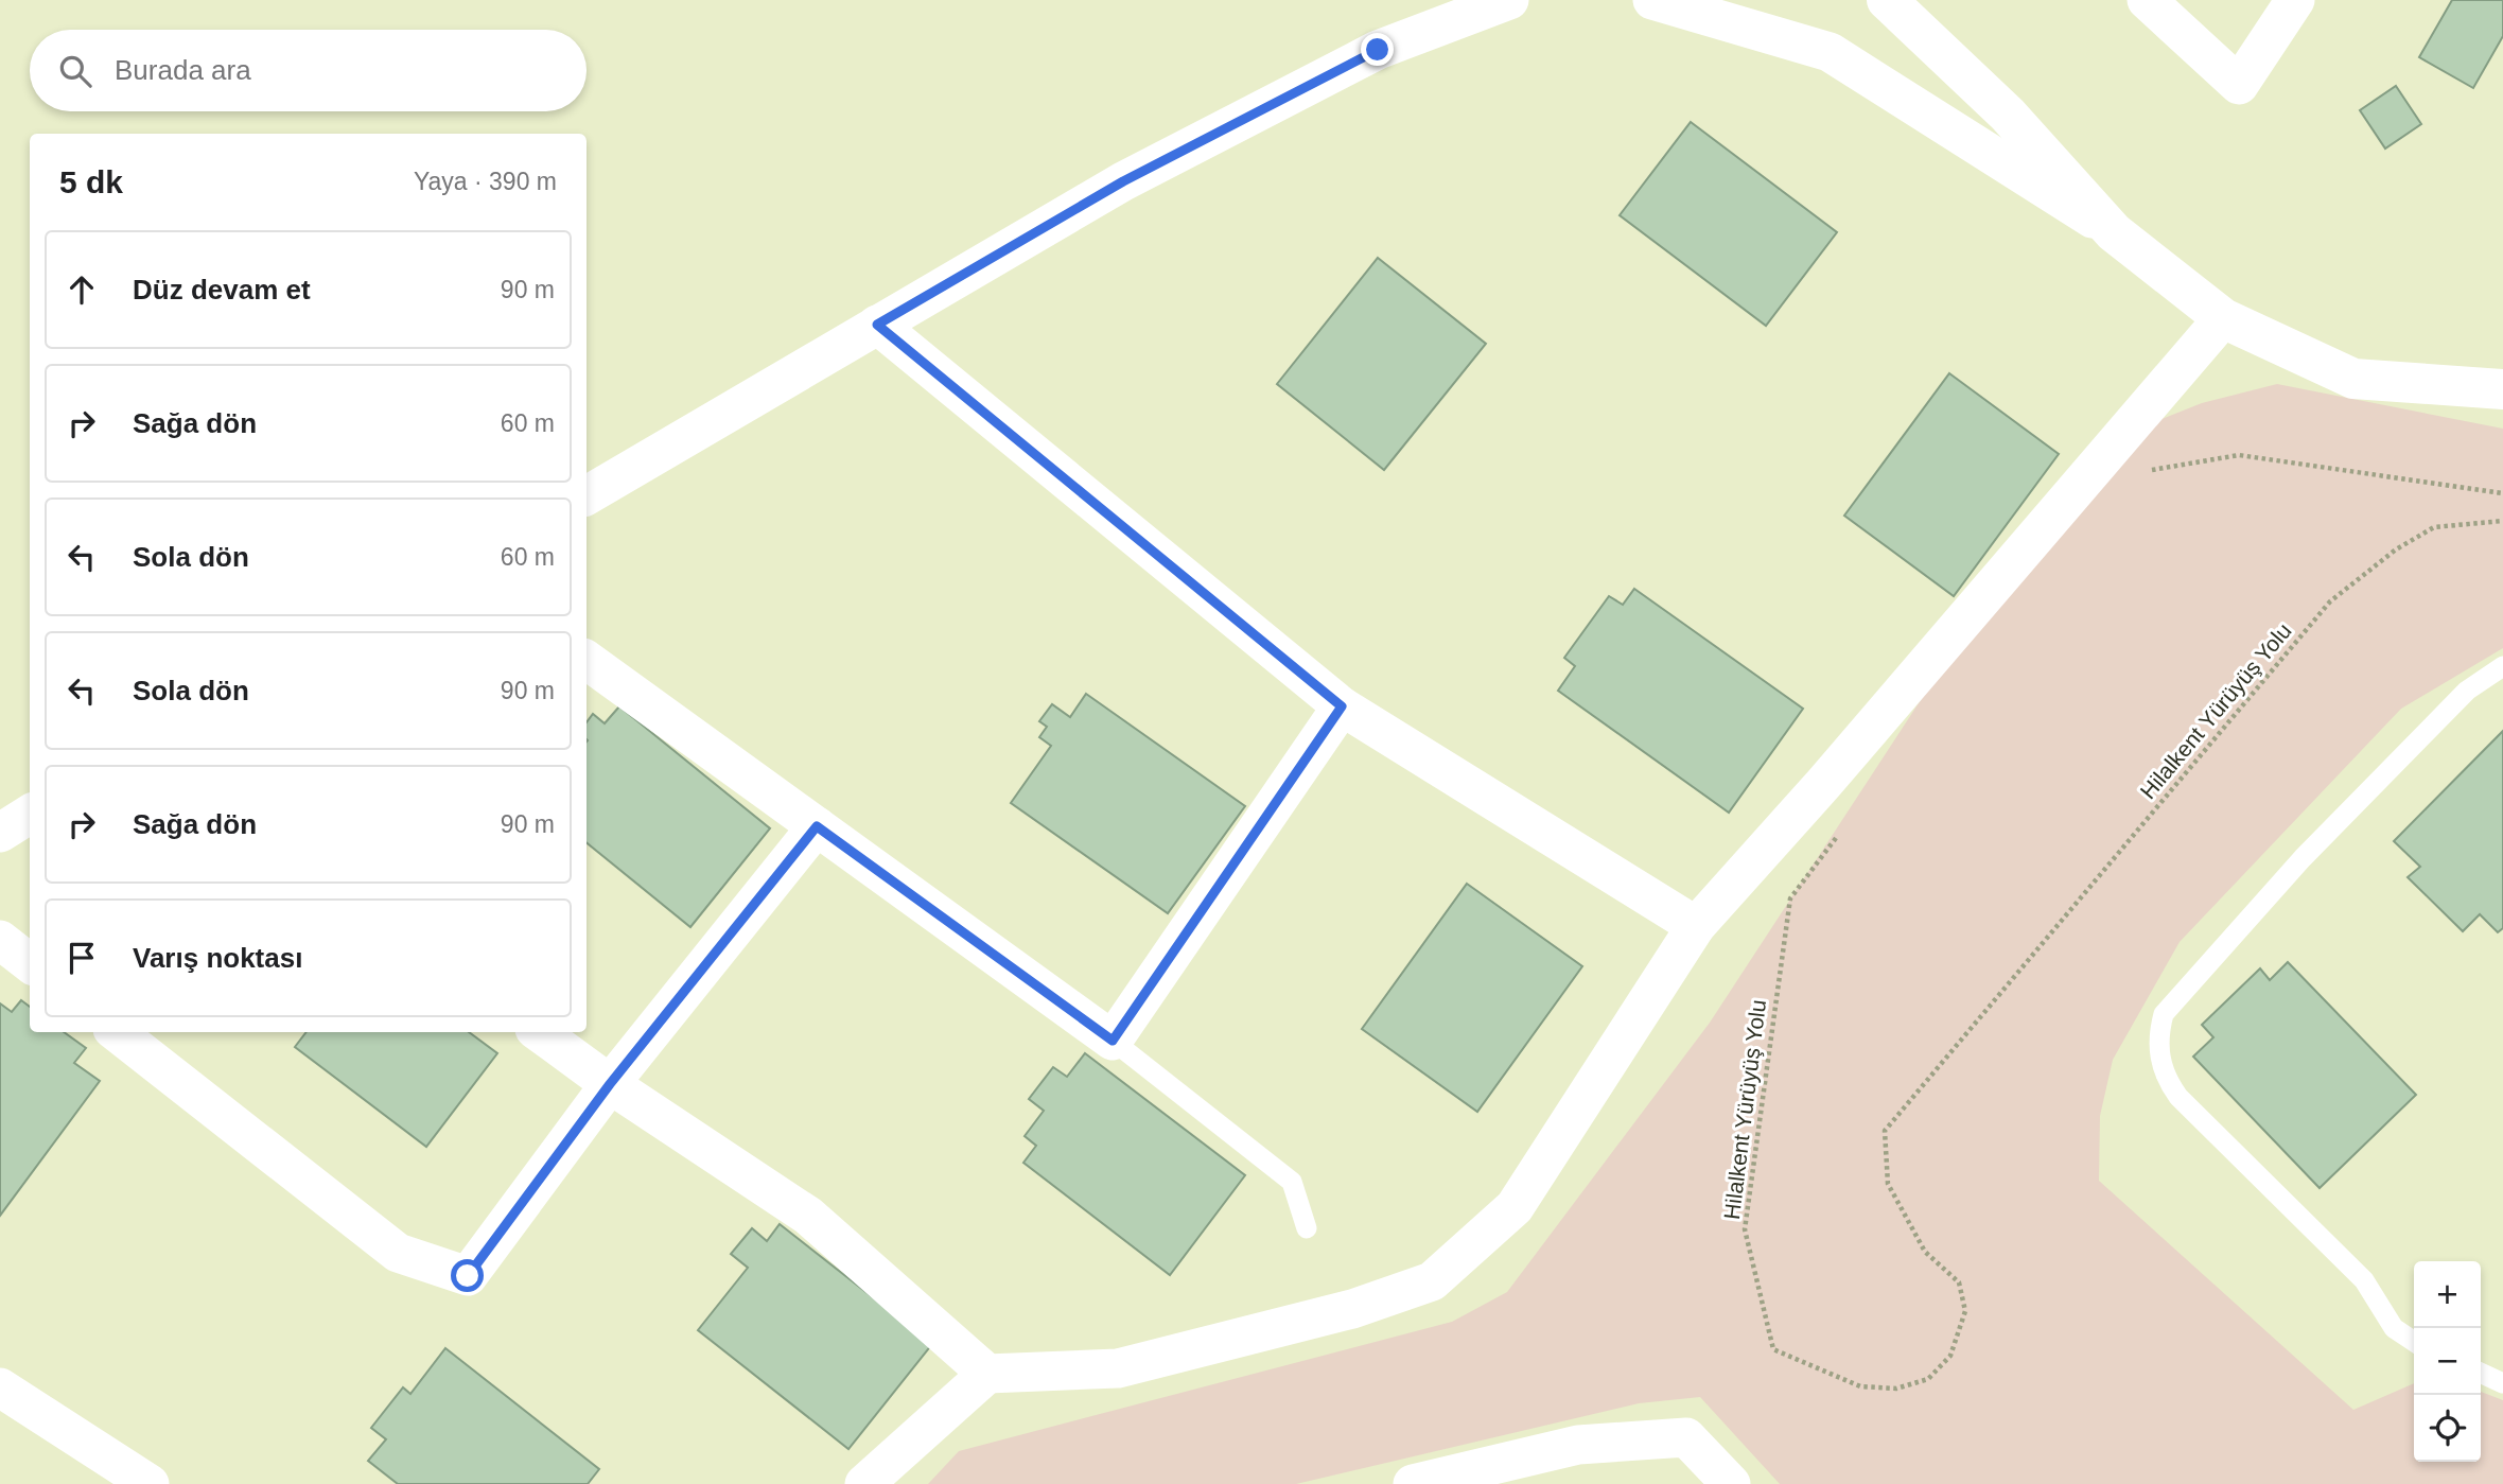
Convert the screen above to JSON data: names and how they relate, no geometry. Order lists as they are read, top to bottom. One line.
{"streets":{"path":["Hilalkent Yürüyüş Yolu"]},"page":{"search":"Burada ara","heading":["5 dk","Yaya · 390 m"],"list":[["Düz devam et","90 m"],["Sağa dön","60 m"],["Sola dön","60 m"],["Sola dön","90 m"],["Sağa dön","90 m"],"Varış noktası"],"map_buttons":["+","−"]}}
